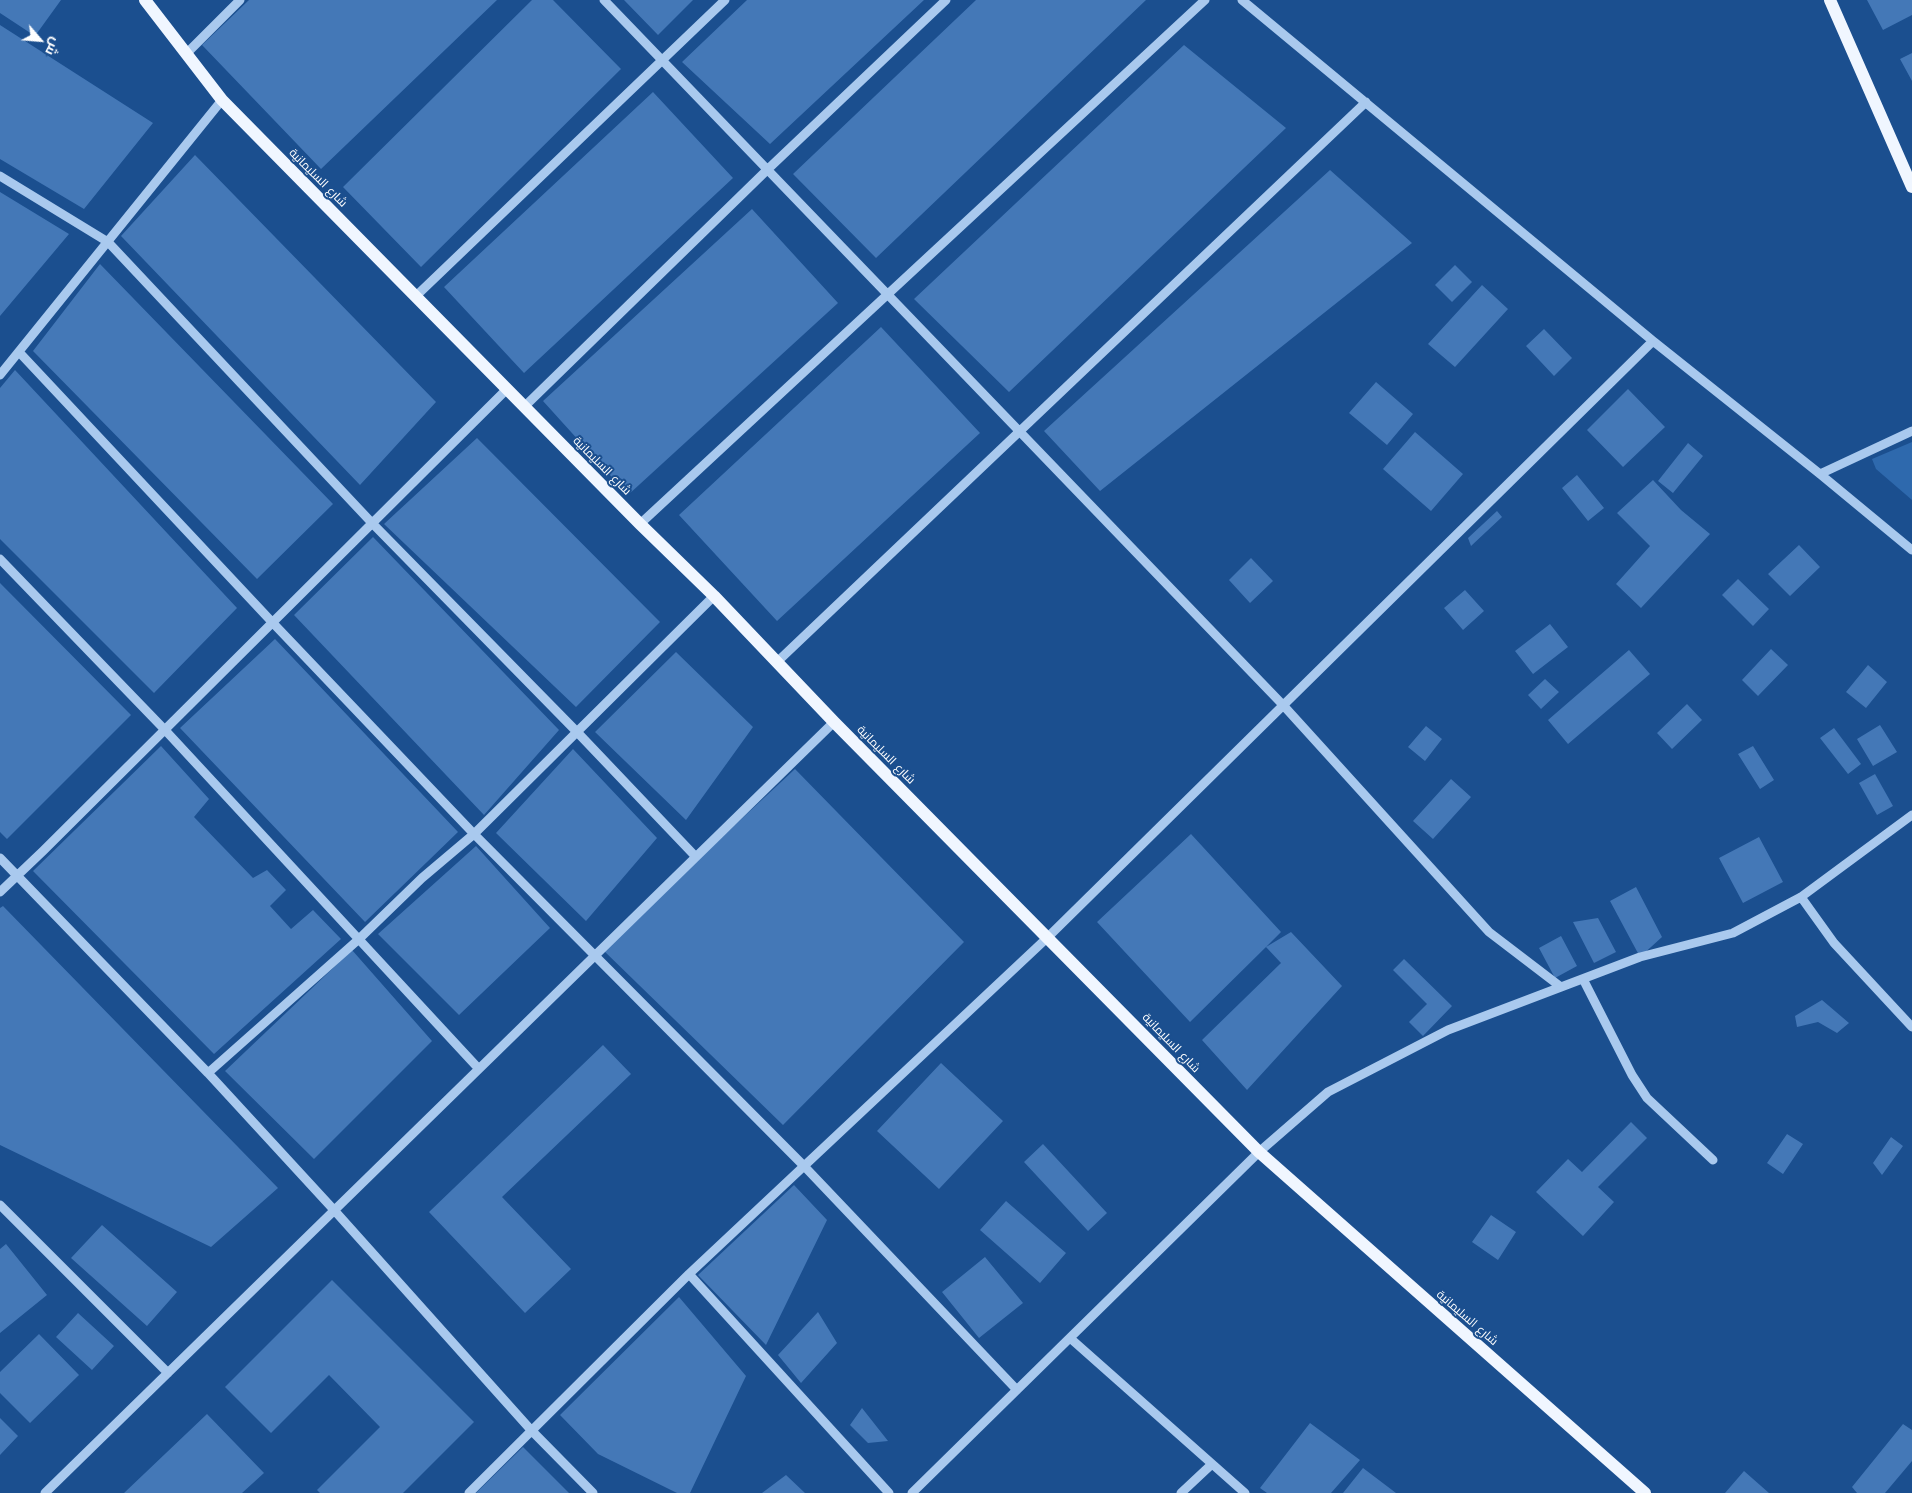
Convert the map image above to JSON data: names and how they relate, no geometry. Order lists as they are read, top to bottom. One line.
{"streets":{"main road":["شارع السليمانية"]},"north":"bottom right"}
